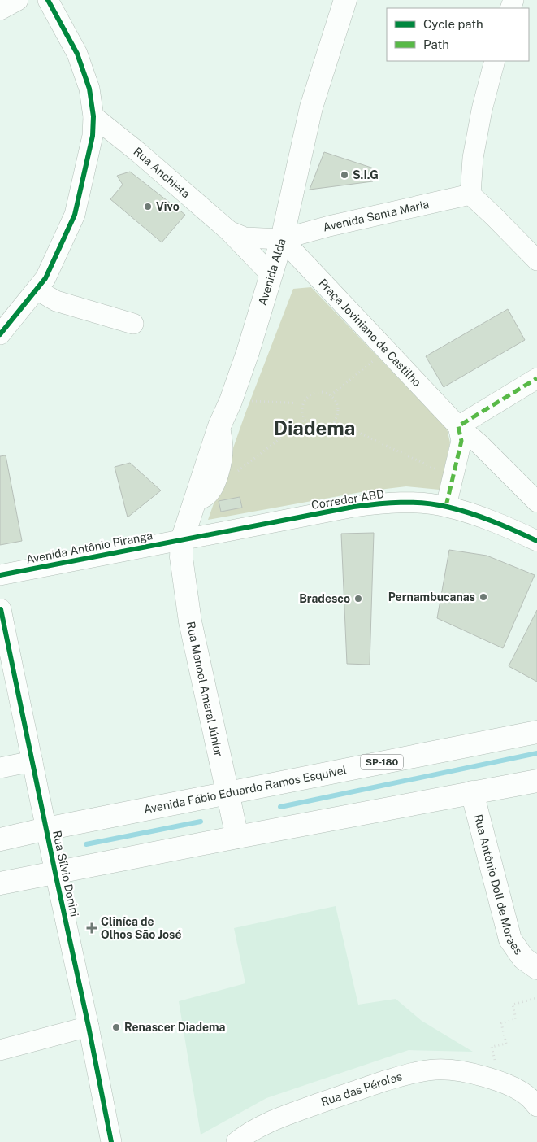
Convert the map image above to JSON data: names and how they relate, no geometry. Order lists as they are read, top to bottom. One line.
{"streets":{"main road":["Avenida Alda","Rua Manoel Amaral Júnior","SP-180","Avenida Fábio Eduardo Ramos Esquível","Rua Antônio Doll de Moraes"],"street":["Rua Anchieta","Avenida Santa Maria","Praça Joviniano de Castilho","Corredor ABD","Avenida Antônio Piranga","Rua Sílvio Donini","Rua das Pérolas"]},"crossings":[["Rua Anchieta","Avenida Santa Maria"],["Rua Anchieta","Avenida Alda"],["Rua Anchieta","Praça Joviniano de Castilho"],["Avenida Santa Maria","Avenida Alda"],["Avenida Santa Maria","Praça Joviniano de Castilho"],["Avenida Alda","Praça Joviniano de Castilho"],["Avenida Alda","Corredor ABD"],["Avenida Alda","Avenida Antônio Piranga"],["Avenida Alda","Rua Manoel Amaral Júnior"],["Corredor ABD","Avenida Antônio Piranga"],["Corredor ABD","Rua Manoel Amaral Júnior"],["Avenida Antônio Piranga","Rua Manoel Amaral Júnior"],["Rua Manoel Amaral Júnior","Avenida Fábio Eduardo Ramos Esquível"],["Avenida Fábio Eduardo Ramos Esquível","Rua Sílvio Donini"]],"districts":["Diadema"],"places":{"other":["S.I.G","Vivo","Pernambucanas","Bradesco","Renascer Diadema"],"health":["Cliníca de Olhos São José"]},"legend":["Cycle path","Path"]}
